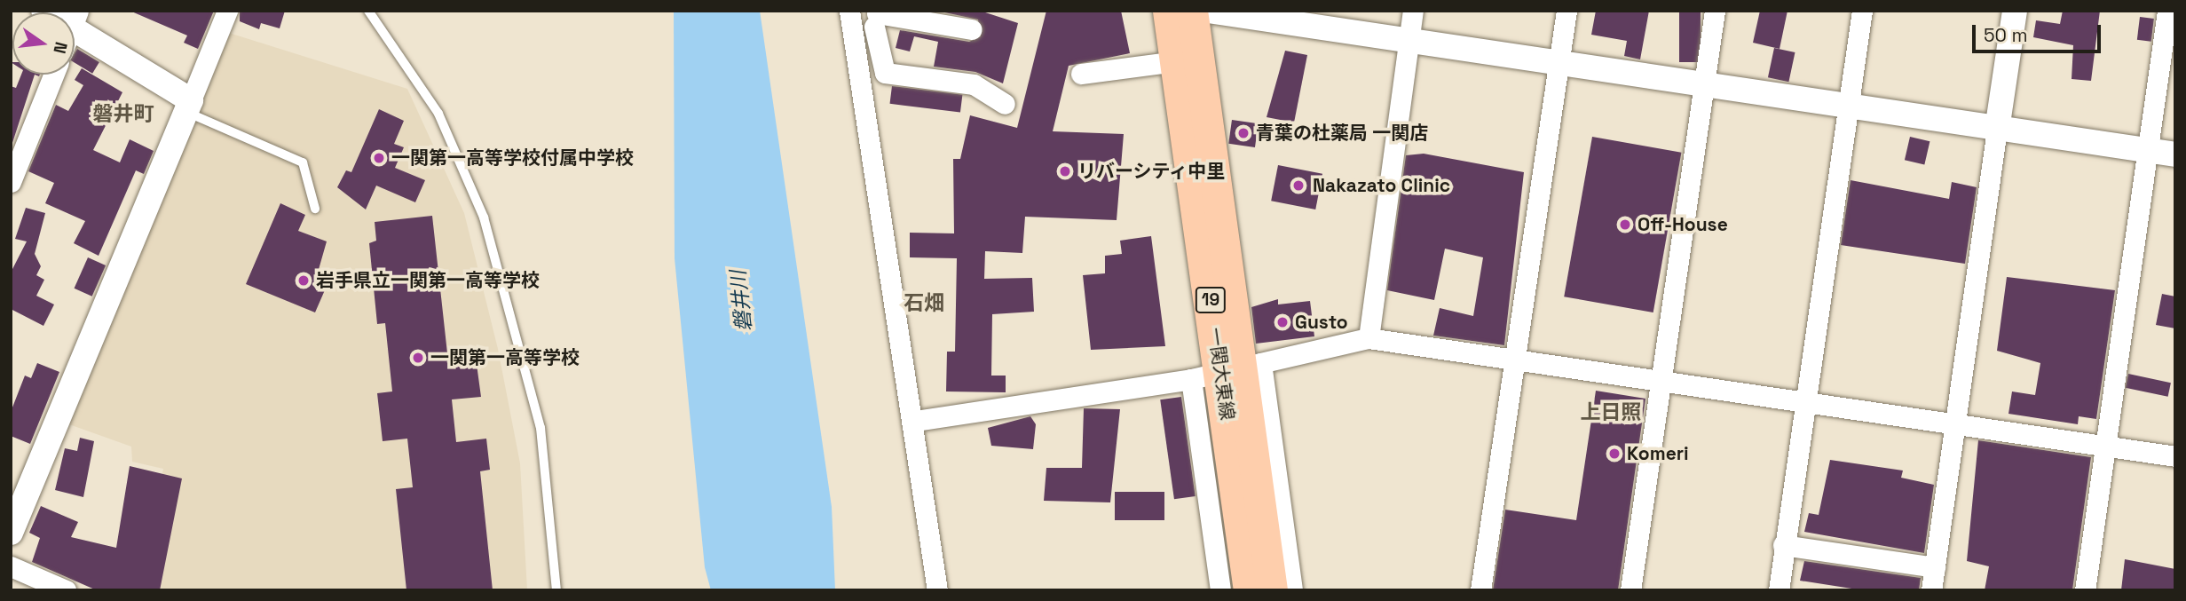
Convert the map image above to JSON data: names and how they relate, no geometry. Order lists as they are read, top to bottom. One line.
{"streets":{"main road":["19","一関大東線"]},"districts":["磐井町","石畑","上日照"],"water":["磐井川"],"places":["青葉の杜薬局 一関店","一関第一高等学校付属中学校","リバーシティ中里","Nakazato Clinic","Off-House","岩手県立一関第一高等学校","Gusto","一関第一高等学校","Komeri"],"scale_bar":"50 m","north":"right"}
